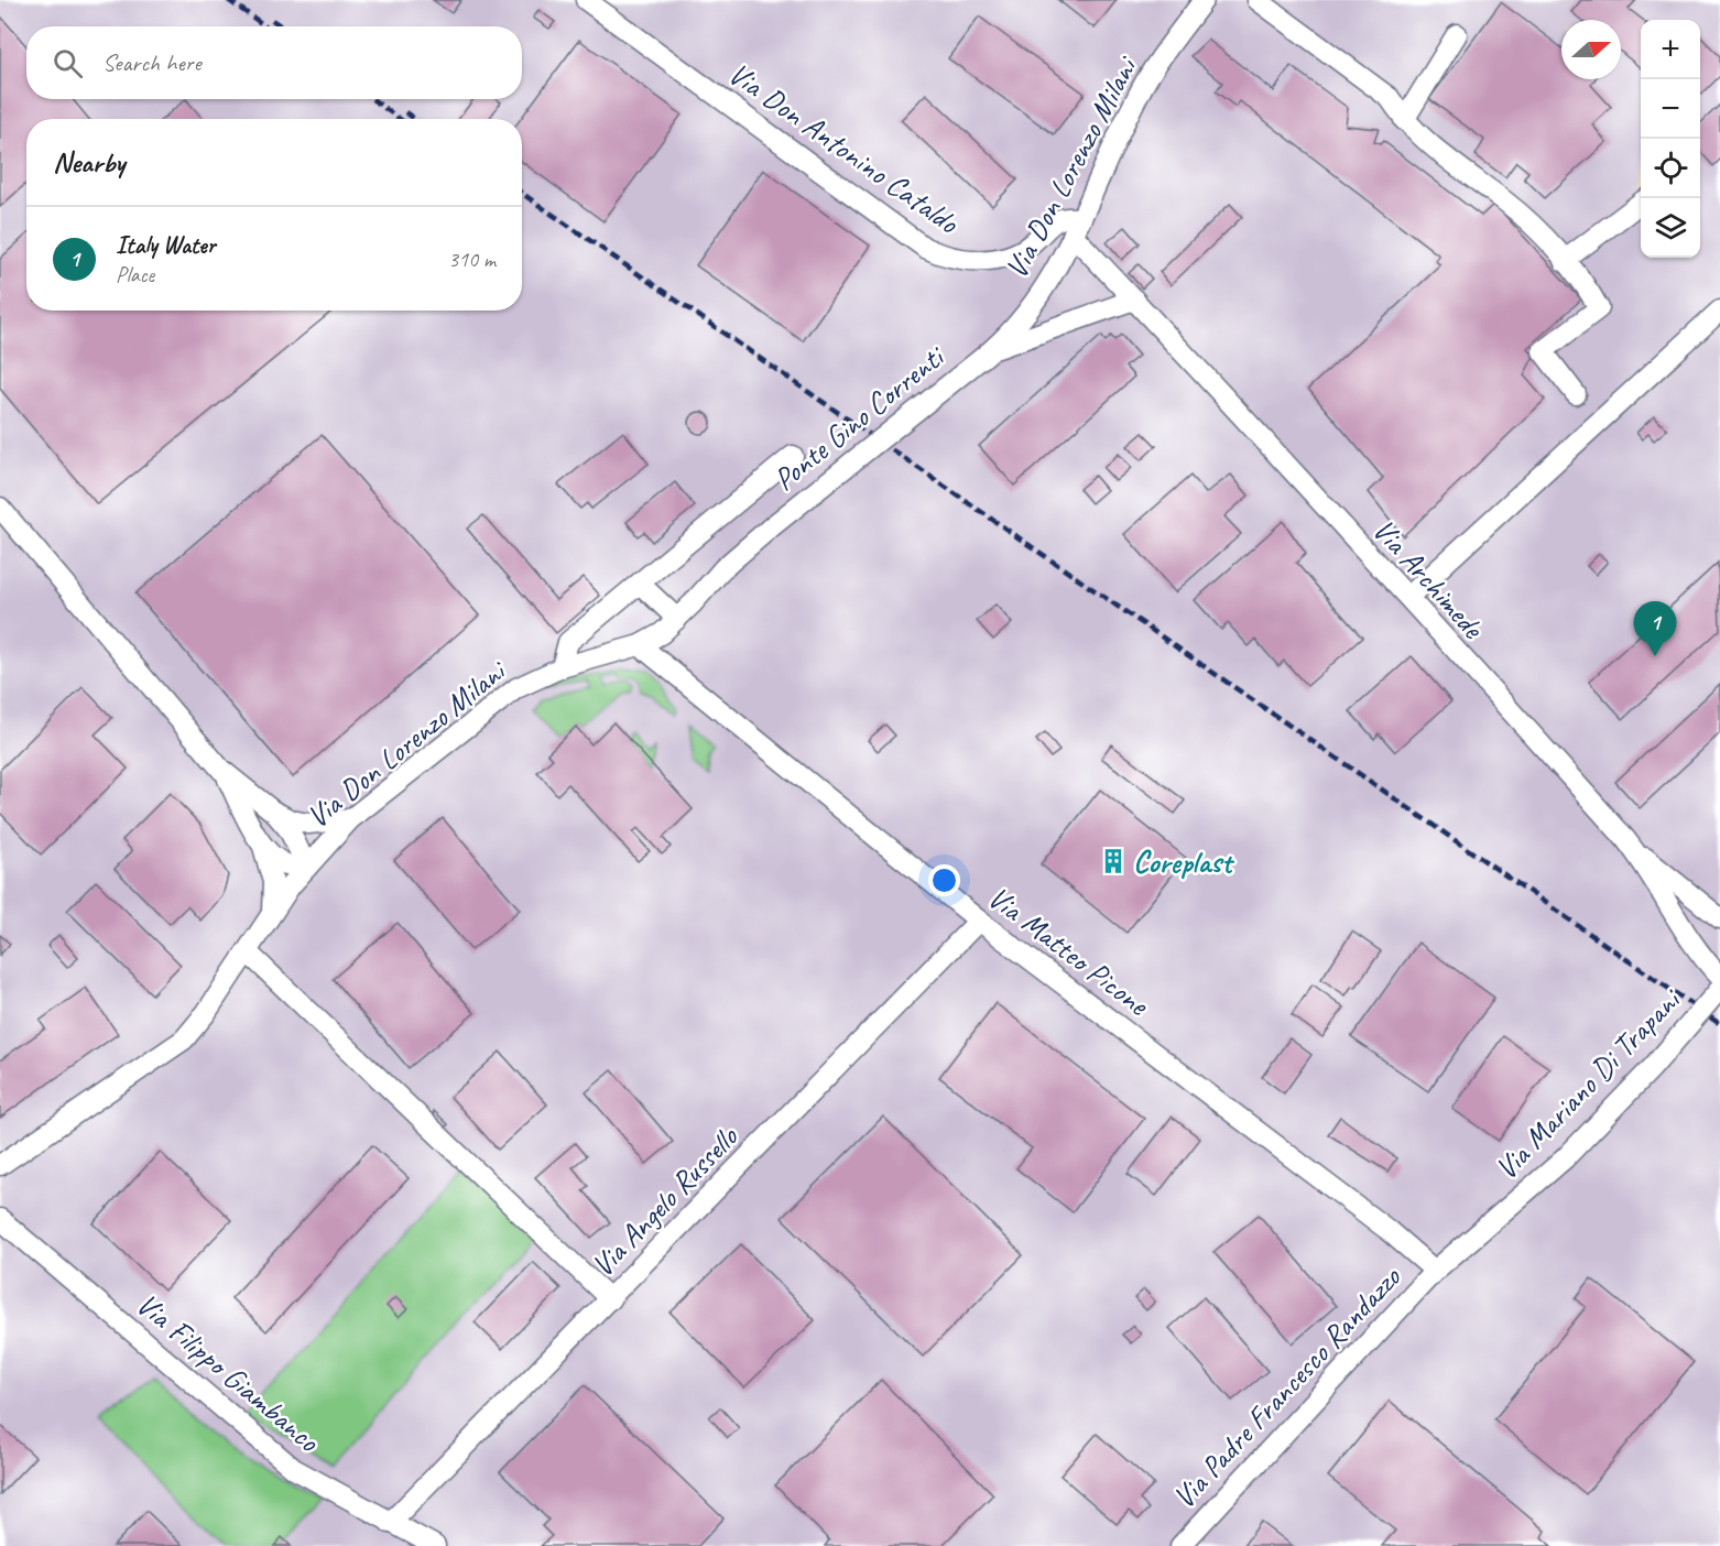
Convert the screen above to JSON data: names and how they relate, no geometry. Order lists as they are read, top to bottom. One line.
{"streets":{"street":["Via Don Antonino Cataldo","Via Don Lorenzo Milani","Ponte Gino Correnti","Via Archimede","Via Matteo Picone","Via Mariano Di Trapani","Via Angelo Russello","Via Filippo Giambanco","Via Padre Francesco Randazzo"]},"crossings":[["Via Don Antonino Cataldo","Via Don Lorenzo Milani"],["Via Don Antonino Cataldo","Via Archimede"],["Via Don Lorenzo Milani","Ponte Gino Correnti"],["Via Don Lorenzo Milani","Via Archimede"],["Via Don Lorenzo Milani","Via Matteo Picone"],["Via Archimede","Via Mariano Di Trapani"],["Via Matteo Picone","Via Mariano Di Trapani"],["Via Matteo Picone","Via Angelo Russello"],["Via Matteo Picone","Via Padre Francesco Randazzo"],["Via Mariano Di Trapani","Via Padre Francesco Randazzo"],["Via Angelo Russello","Via Filippo Giambanco"]],"places":{"building":["Coreplast"]},"north":"right","page":{"map_buttons":["+","−"],"search":"Search here","heading":"Nearby","list":[{"mark":"1","name":"Italy Water","note":"Place","value":"310 m"}],"pins":"1"}}
